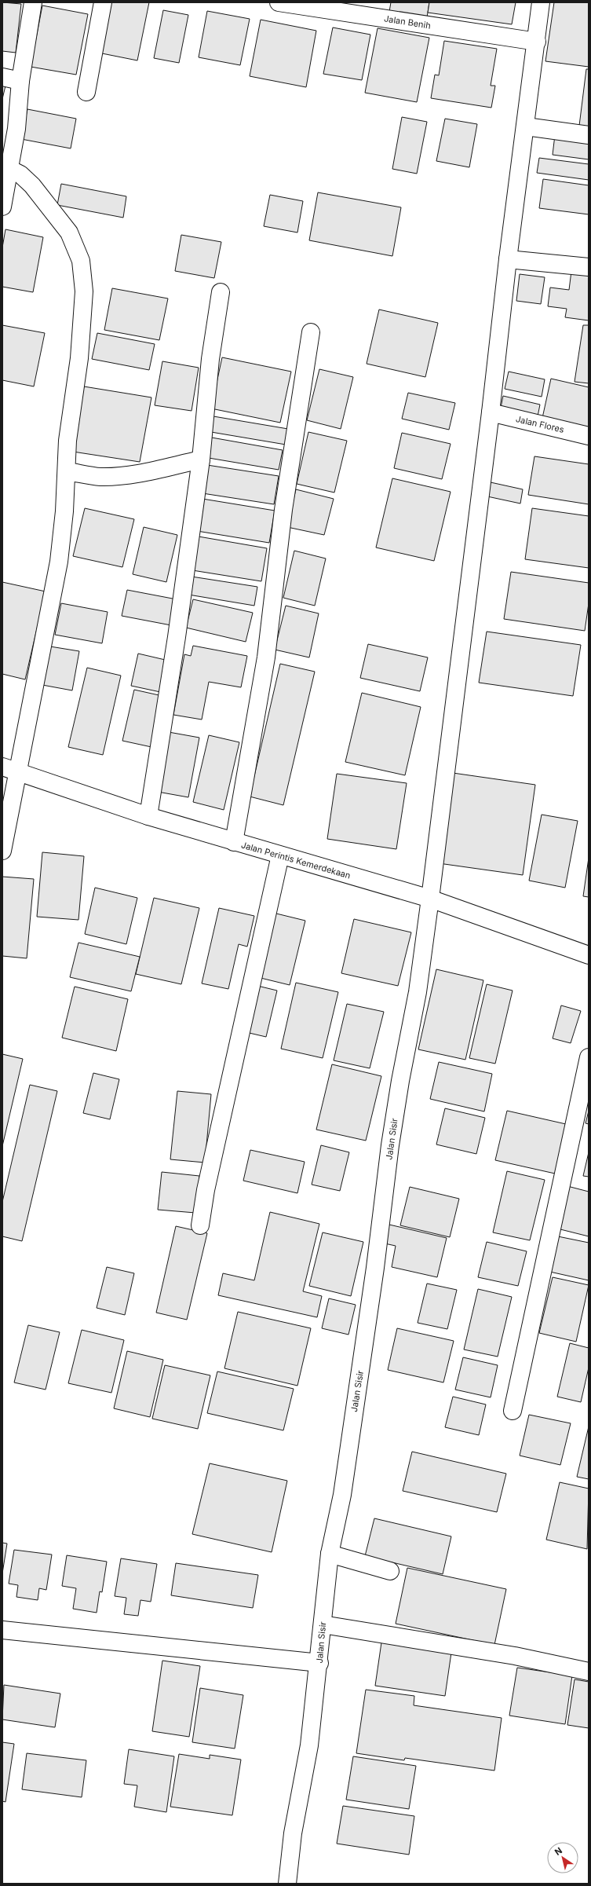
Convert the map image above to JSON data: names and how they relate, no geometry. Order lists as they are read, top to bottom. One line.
{"streets":{"street":["Jalan Benih","Jalan Flores","Jalan Perintis Kemerdekaan","Jalan Sisir"]},"crossings":[["Jalan Benih","Jalan Sisir"],["Jalan Flores","Jalan Sisir"],["Jalan Perintis Kemerdekaan","Jalan Sisir"]],"north":"top left"}
